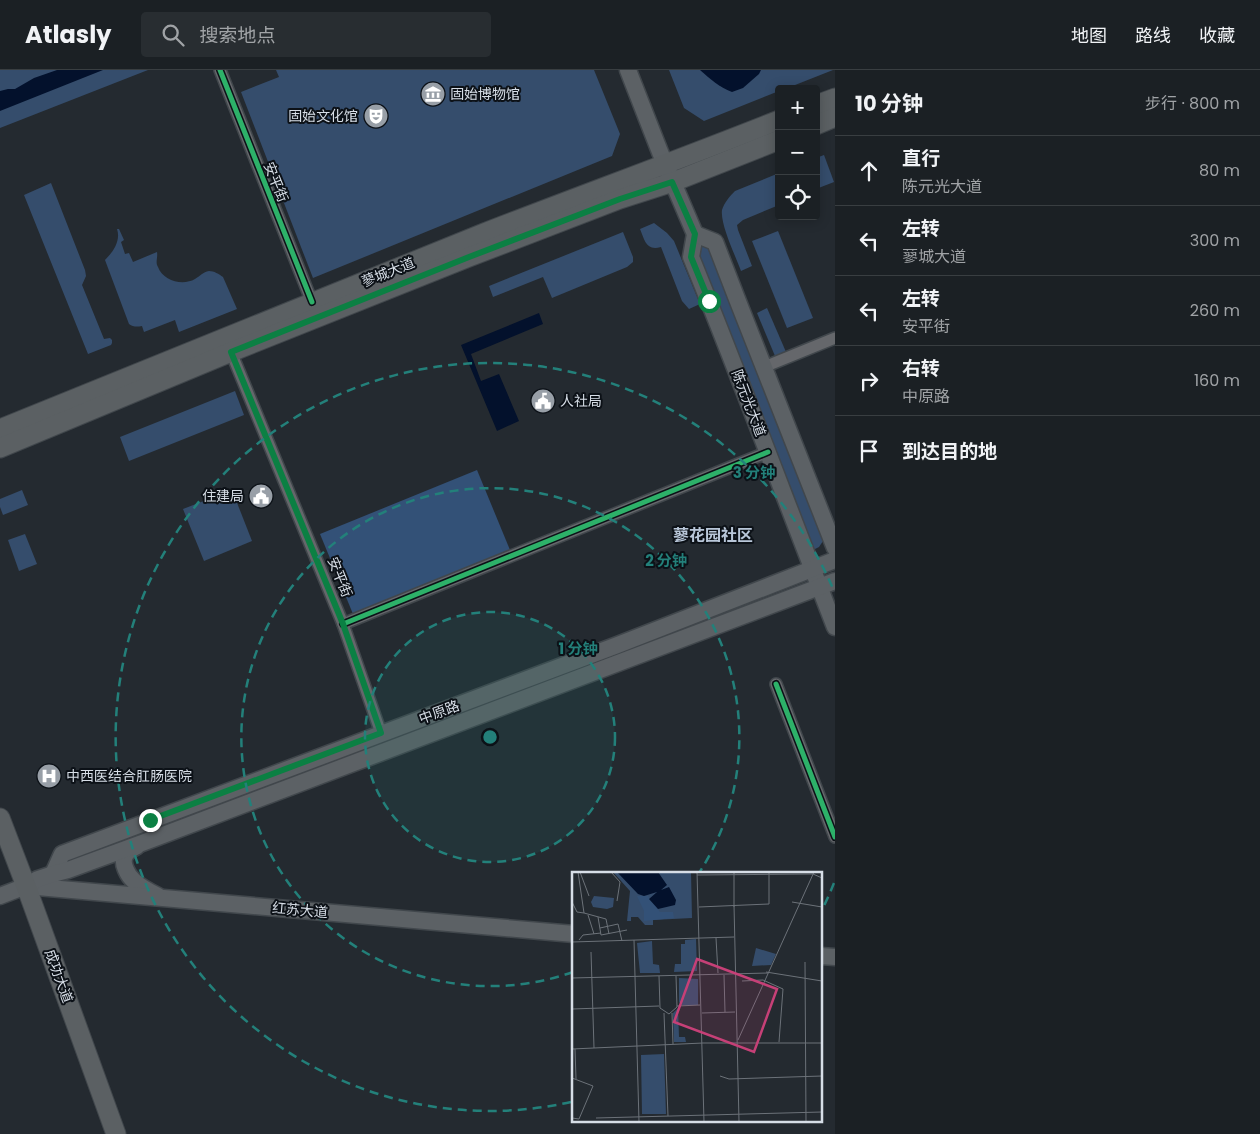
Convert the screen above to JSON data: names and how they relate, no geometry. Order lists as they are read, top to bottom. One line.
{"streets":{"main road":["蓼城大道","陈元光大道","中原路","红苏大道","成功大道"],"street":["安平街"]},"crossings":[["安平街","蓼城大道"],["安平街","中原路"],["陈元光大道","中原路"],["中原路","红苏大道"],["中原路","成功大道"],["红苏大道","成功大道"]],"districts":["蓼花园社区"],"places":{"museum":["固始博物馆"],"theatre":["固始文化馆"],"public building":["人社局","住建局"],"hospital":["中西医结合肛肠医院"]},"page":{"header":"Atlasly","search":"搜索地点","nav":["地图","路线","收藏"],"heading":["10 分钟","步行 · 800 m"],"map_buttons":["+","−"],"list":[["直行","陈元光大道","80 m"],["左转","蓼城大道","300 m"],["左转","安平街","260 m"],["右转","中原路","160 m"],"到达目的地"]},"rings":["3 分钟","2 分钟","1 分钟"]}
